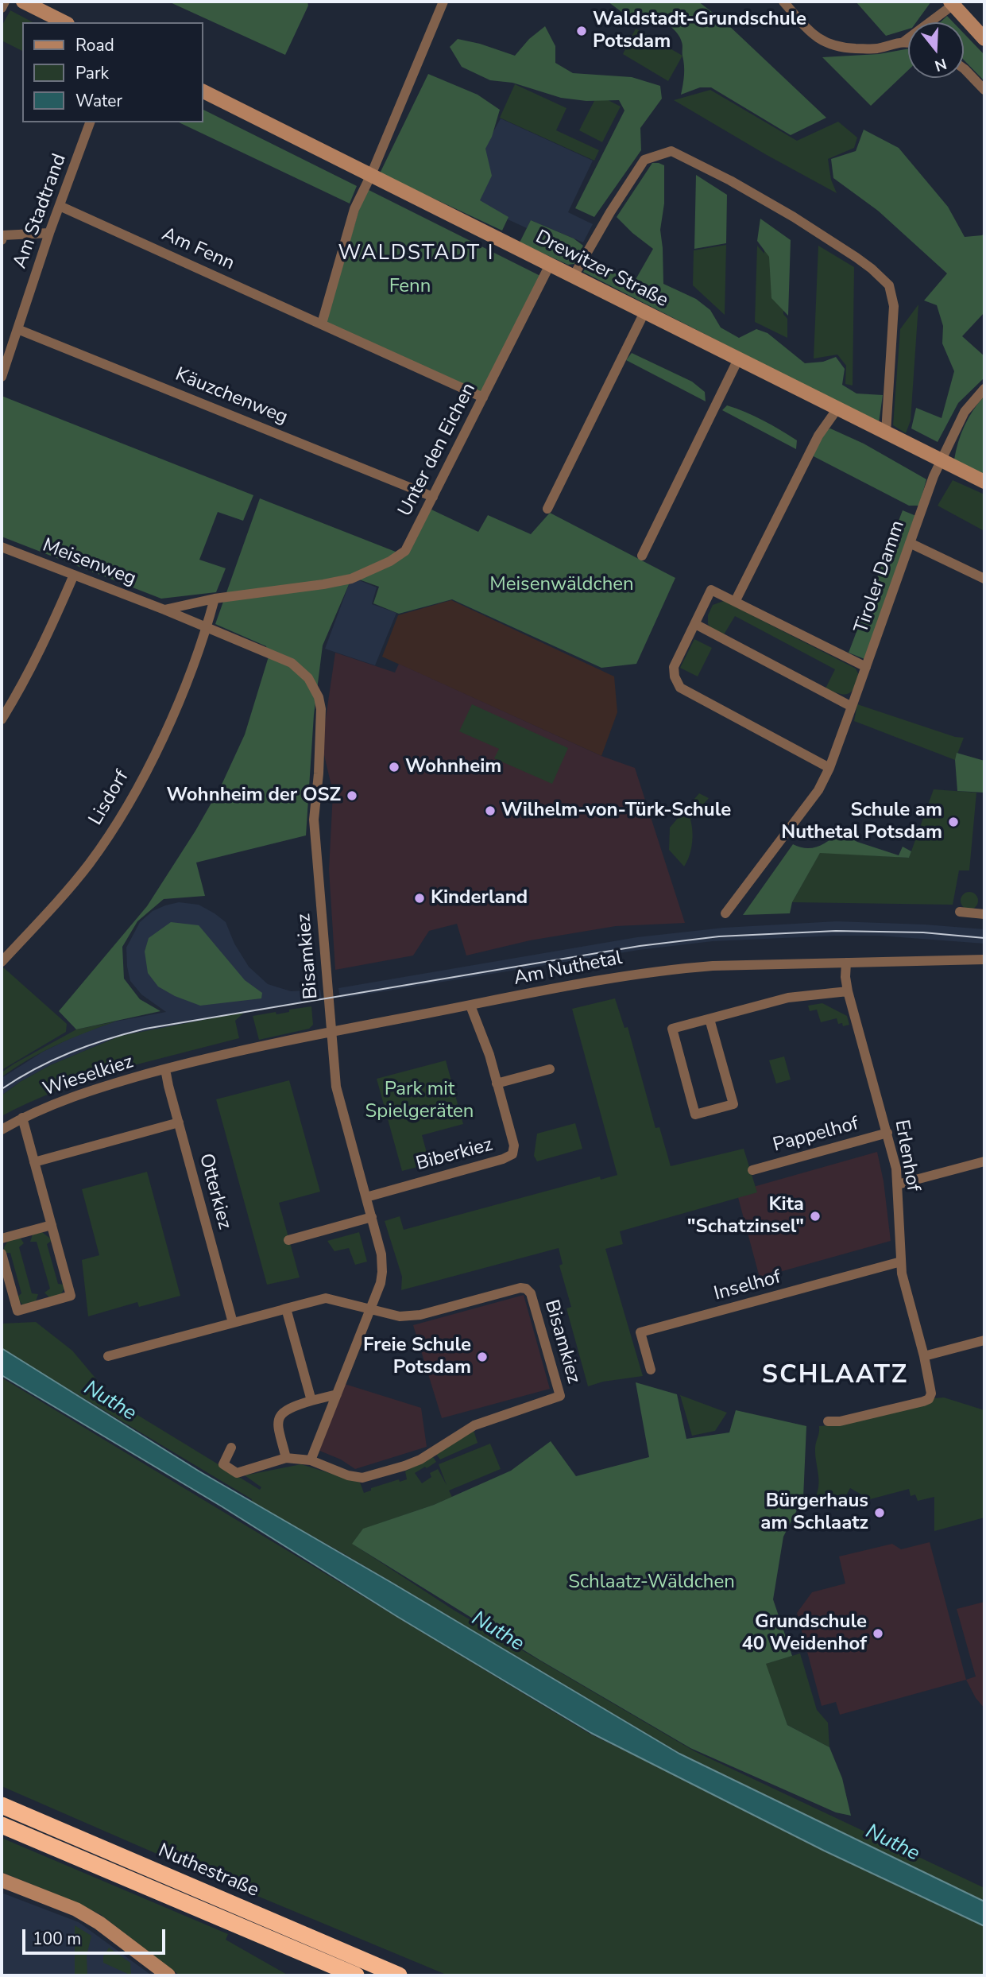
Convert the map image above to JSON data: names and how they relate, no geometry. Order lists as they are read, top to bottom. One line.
{"streets":{"highway":["Nuthestraße"],"street":["Am Stadtrand","Am Fenn","Drewitzer Straße","Käuzchenweg","Unter den Eichen","Meisenweg","Tiroler Damm","Lisdorf","Bisamkiez","Am Nuthetal","Wieselkiez","Pappelhof","Biberkiez","Erlenhof","Otterkiez","Inselhof"]},"crossings":[["Am Stadtrand","Am Fenn"],["Am Stadtrand","Käuzchenweg"],["Am Fenn","Unter den Eichen"],["Drewitzer Straße","Unter den Eichen"],["Drewitzer Straße","Tiroler Damm"],["Käuzchenweg","Unter den Eichen"],["Meisenweg","Lisdorf"],["Meisenweg","Bisamkiez"],["Bisamkiez","Am Nuthetal"],["Bisamkiez","Biberkiez"],["Am Nuthetal","Wieselkiez"],["Am Nuthetal","Biberkiez"],["Am Nuthetal","Erlenhof"],["Am Nuthetal","Otterkiez"],["Wieselkiez","Otterkiez"],["Pappelhof","Erlenhof"],["Erlenhof","Inselhof"]],"districts":["WALDSTADT I","SCHLAATZ"],"water":["Nuthe"],"parks":["Fenn","Meisenwäldchen","Park mit Spielgeräten","Schlaatz-Wäldchen"],"places":["Waldstadt-Grundschule Potsdam","Wohnheim","Wohnheim der OSZ","Wilhelm-von-Türk-Schule","Schule am Nuthetal Potsdam","Kinderland","Kita \"Schatzinsel\"","Freie Schule Potsdam","Bürgerhaus am Schlaatz","Grundschule 40 Weidenhof"],"legend":["Road","Park","Water"],"scale_bar":"100 m","north":"bottom"}
